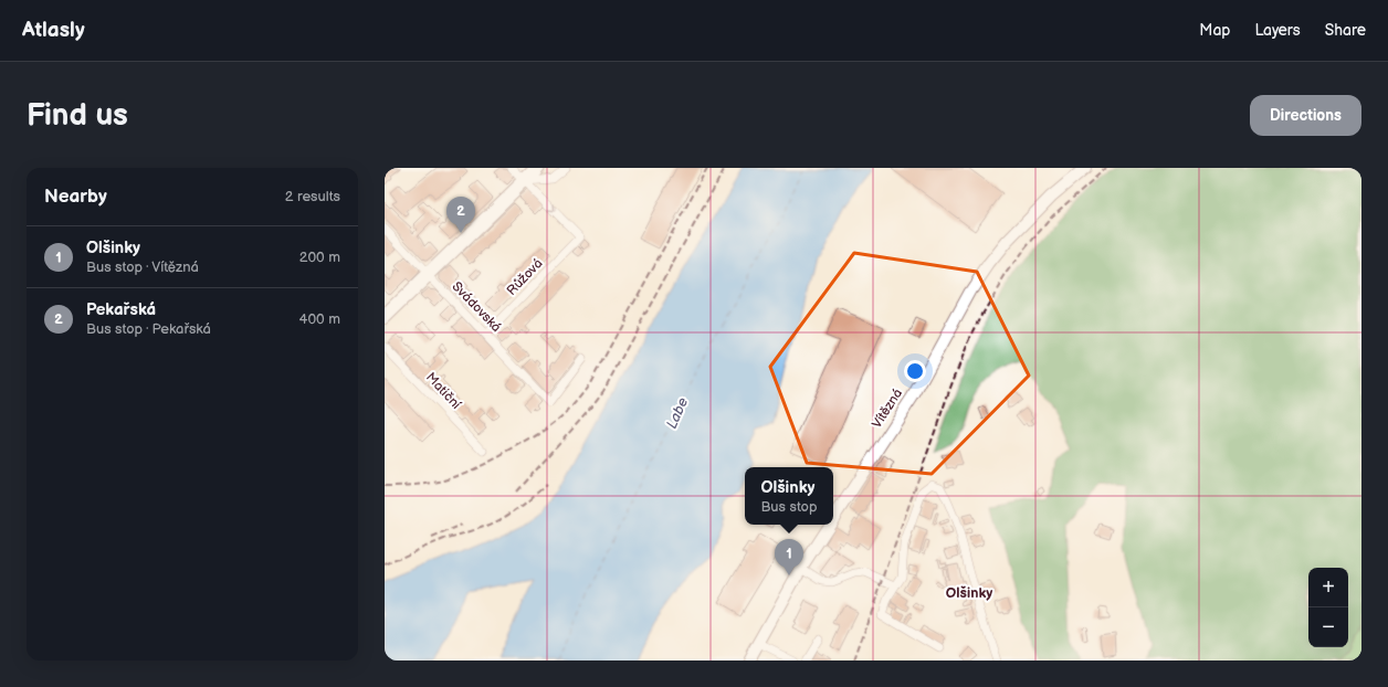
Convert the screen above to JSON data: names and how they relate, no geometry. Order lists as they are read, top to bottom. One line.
{"streets":{"main road":["Vítězná"],"street":["Růžová","Svádovská","Matiční"]},"crossings":[["Růžová","Svádovská"]],"districts":["Olšinky"],"water":["Labe"],"page":{"header":"Atlasly","nav":["Map","Layers","Share"],"buttons":"Directions","title":"Find us","heading":["Nearby","2 results"],"pins":["2","1"],"list":[{"mark":"1","name":"Olšinky","note":"Bus stop · Vítězná","value":"200 m"},{"mark":"2","name":"Pekařská","note":"Bus stop · Pekařská","value":"400 m"}],"popup":["Olšinky","Bus stop"],"map_buttons":["+","−"]}}
